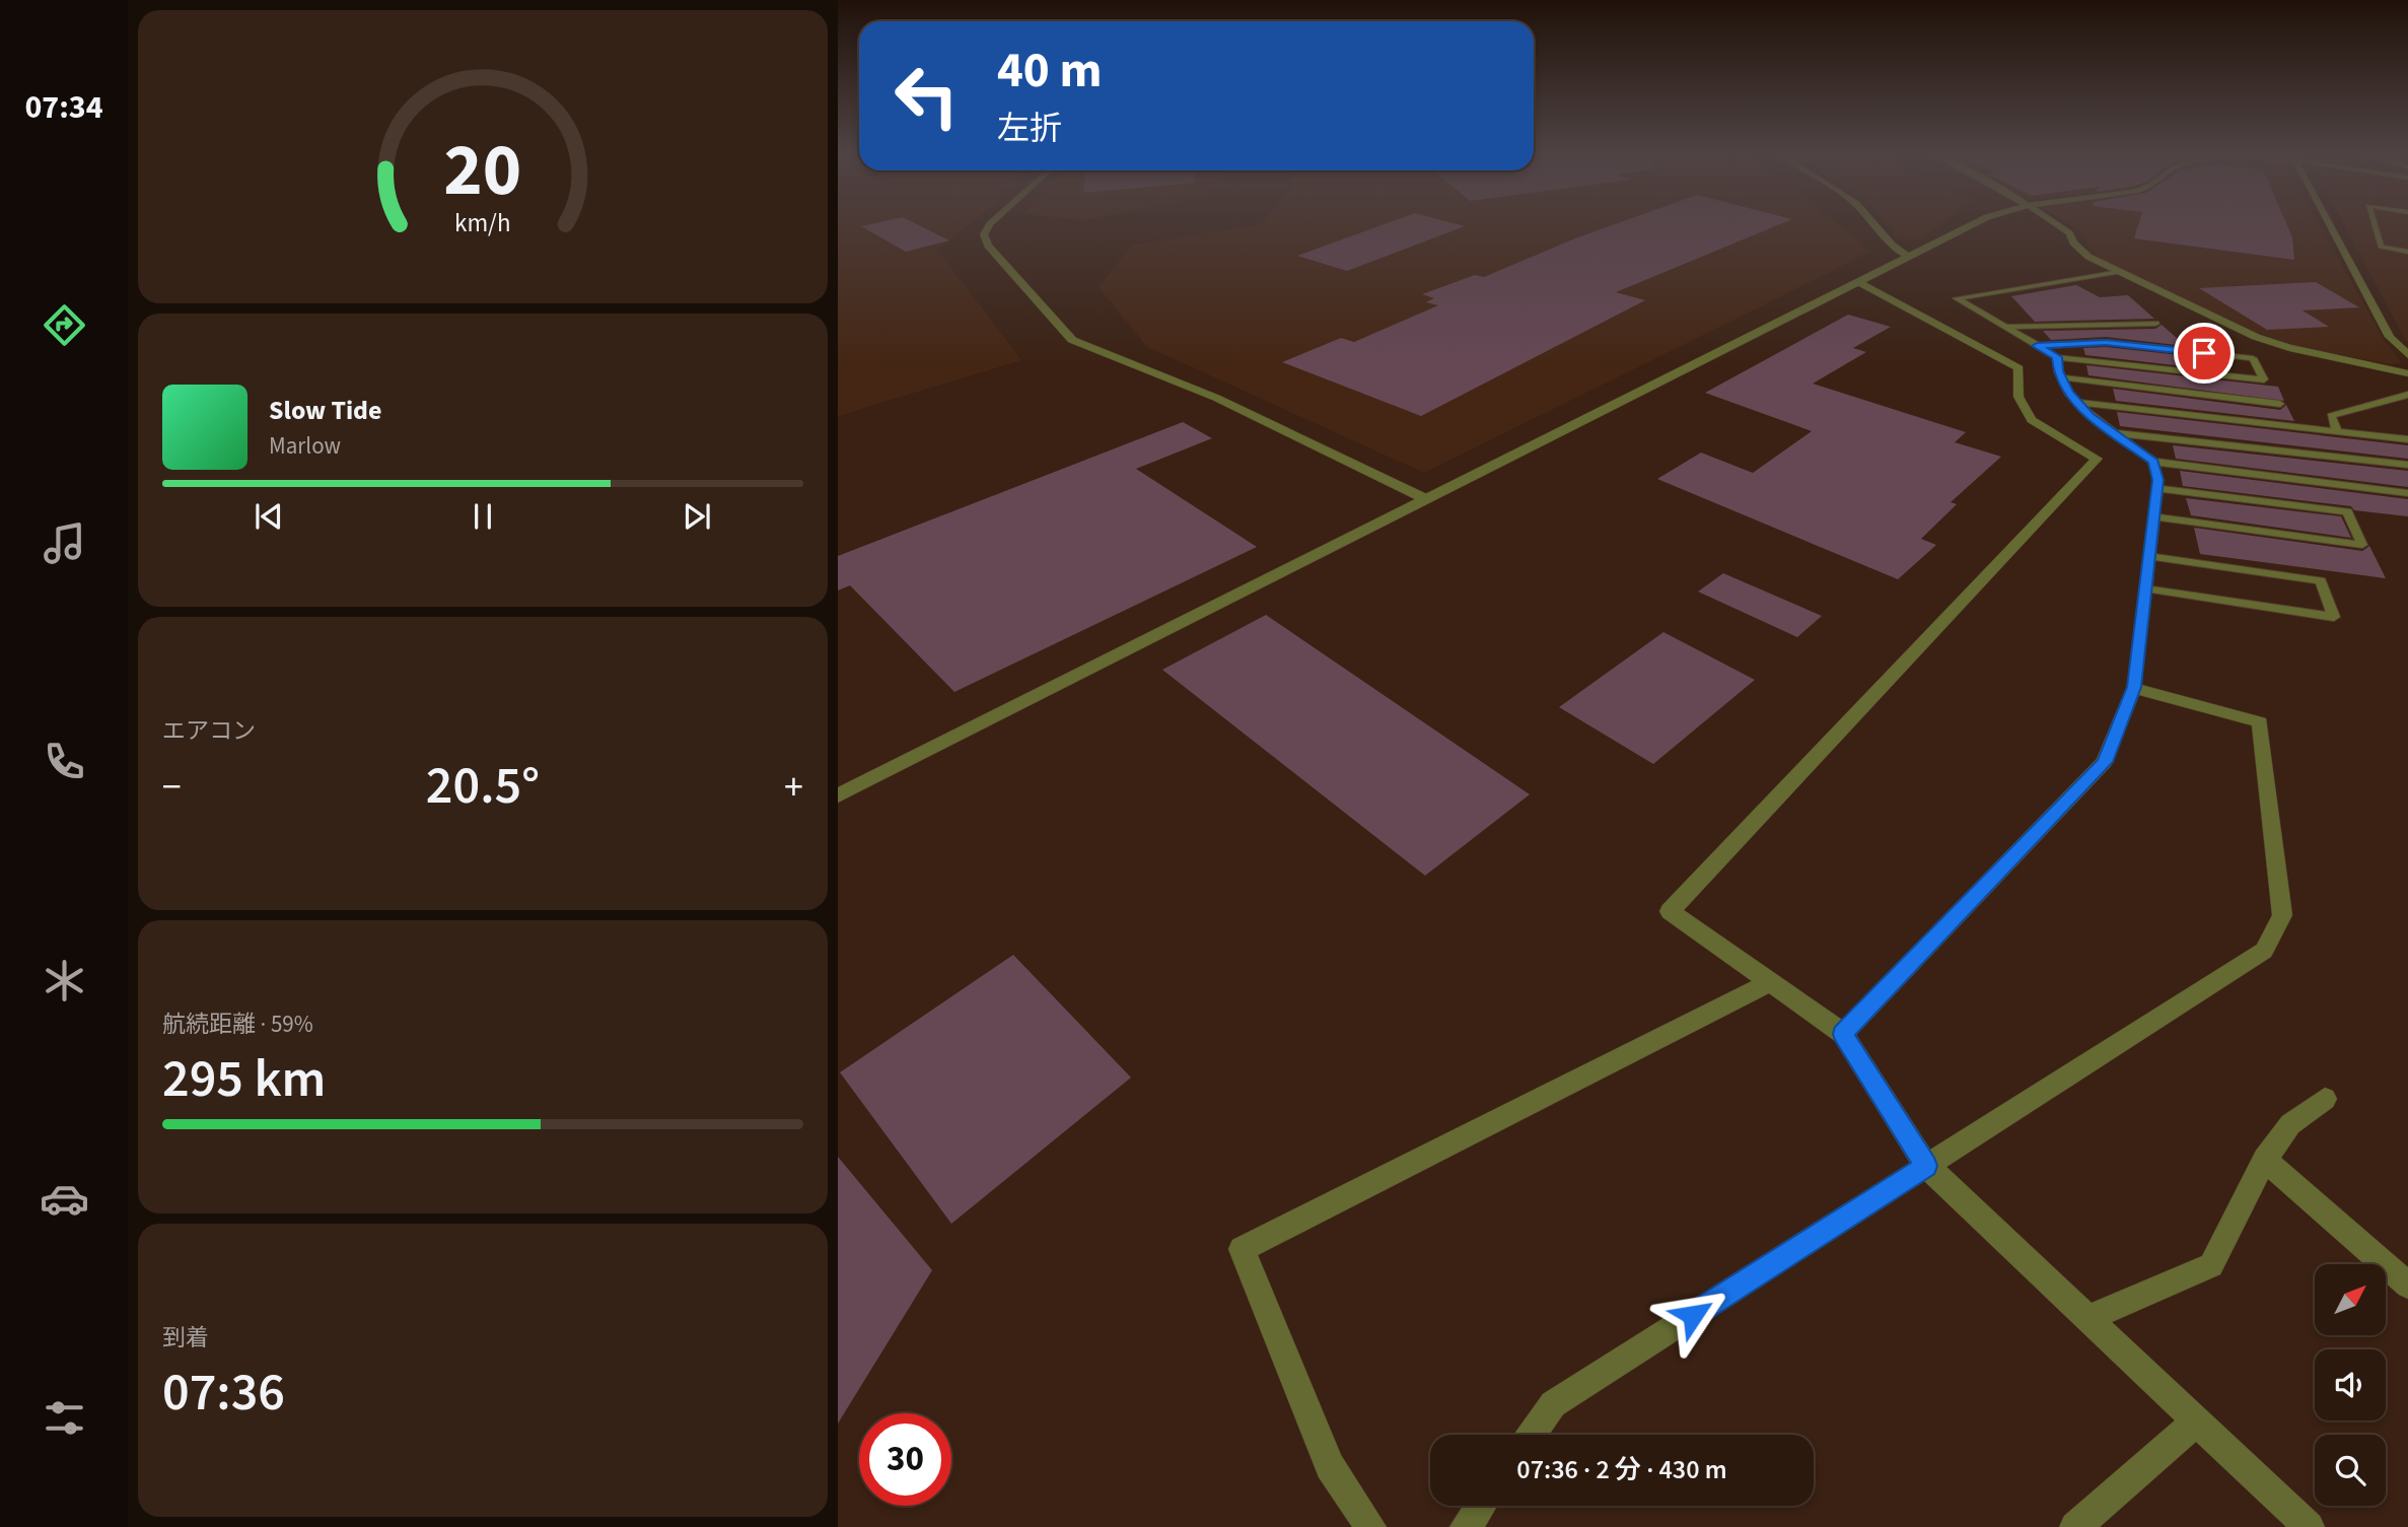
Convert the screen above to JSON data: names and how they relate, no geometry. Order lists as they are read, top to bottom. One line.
{"north":"top right","page":{"tabs":"07:34","turn":["40 m","左折"],"song":["Slow Tide","Marlow"],"tile":["エアコン",["航続距離 · 59%","295 km"],["到着","07:36"]],"heat":["−","20.5°","+"],"limit":"30","trip":"07:36 · 2 分 · 430 m","gauge":["20","km/h"]}}
